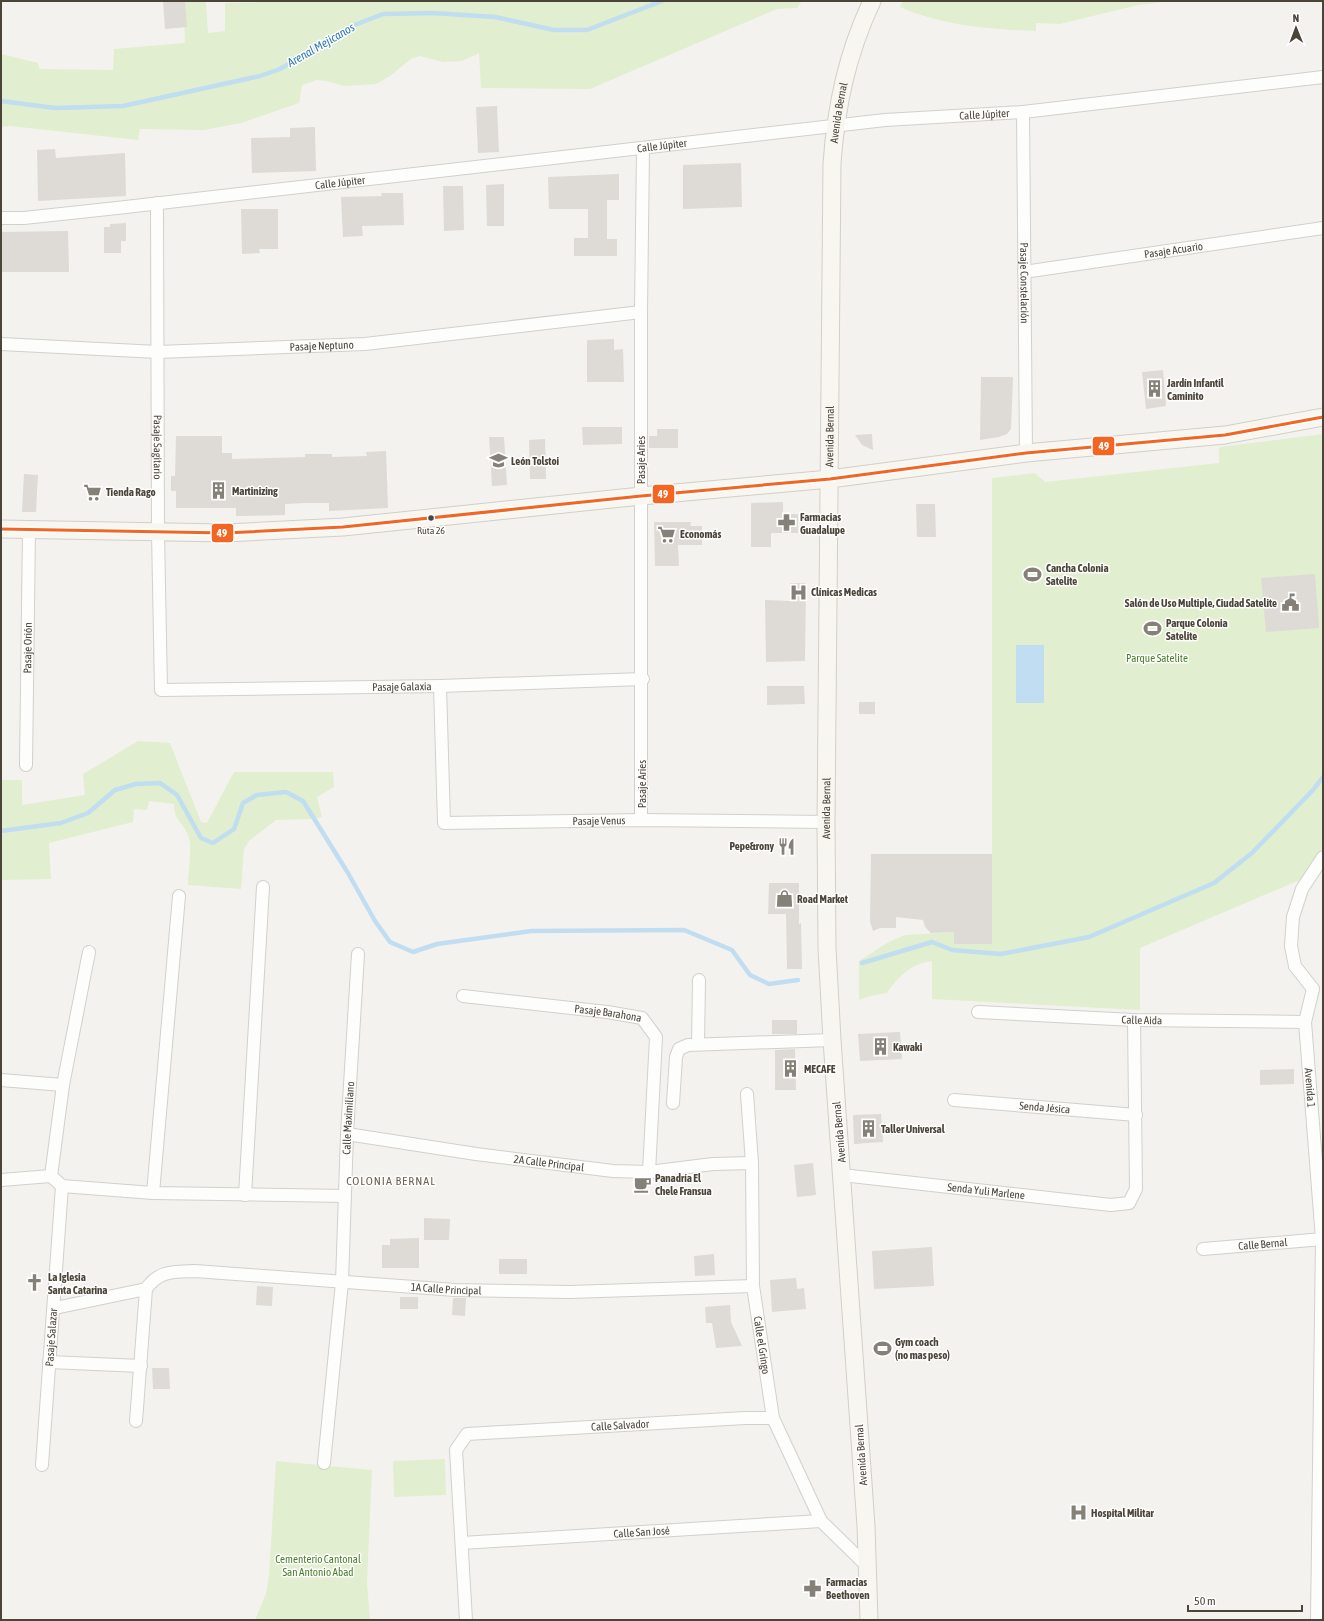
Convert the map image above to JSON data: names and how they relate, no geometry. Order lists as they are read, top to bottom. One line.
{"streets":{"main road":["Avenida Bernal"],"street":["Calle Júpiter","Pasaje Acuario","Pasaje Constelación","Pasaje Neptuno","Pasaje Sagitario","Pasaje Aries","Pasaje Orión","Pasaje Galaxia","Pasaje Venus","Pasaje Barahona","Calle Aida","Avenida 1","Senda Jésica","Calle Maximiliano","2A Calle Principal","Senda Yuli Marlene","Calle Bernal","1A Calle Principal","Pasaje Salazar","Calle el Gringo","Calle Salvador","Calle San José"]},"crossings":[["Avenida Bernal","Calle Júpiter"],["Avenida Bernal","Pasaje Venus"],["Avenida Bernal","Senda Yuli Marlene"],["Avenida Bernal","Calle el Gringo"],["Calle Júpiter","Pasaje Constelación"],["Calle Júpiter","Pasaje Sagitario"],["Calle Júpiter","Pasaje Aries"],["Pasaje Acuario","Pasaje Constelación"],["Pasaje Neptuno","Pasaje Sagitario"],["Pasaje Neptuno","Pasaje Aries"],["Pasaje Sagitario","Pasaje Galaxia"],["Pasaje Aries","Pasaje Galaxia"],["Pasaje Aries","Pasaje Venus"],["Pasaje Galaxia","Pasaje Venus"],["Pasaje Barahona","2A Calle Principal"],["Calle Aida","Avenida 1"],["Avenida 1","Calle Bernal"],["Senda Jésica","Senda Yuli Marlene"],["Calle Maximiliano","2A Calle Principal"],["Calle Maximiliano","1A Calle Principal"],["2A Calle Principal","Calle el Gringo"],["1A Calle Principal","Calle el Gringo"],["Calle el Gringo","Calle Salvador"],["Calle el Gringo","Calle San José"],["Calle Salvador","Calle San José"]],"districts":["COLONIA BERNAL"],"water":["Arenal Mejicanos"],"parks":["Parque Satelite","Cementerio Cantonal San Antonio Abad"],"places":{"building":["Jardín Infantil Caminito","Martinizing","Kawaki","MECAFE","Taller Universal"],"school or university":["León Tolstoi"],"supermarket":["Tienda Rago","Economás"],"other":["Ruta 26"],"pharmacy":["Farmacias Guadalupe","Farmacias Beethoven"],"sports":["Cancha Colonia Satelite","Parque Colonia Satelite","Gym coach (no mas peso)"],"hospital":["Clínicas Medicas","Hospital Militar"],"public building":["Salón de Uso Multiple, Ciudad Satelite"],"restaurant":["Pepe&rony"],"shop":["Road Market"],"cafe":["Panadría El Chele Fransua"],"church":["La Iglesia Santa Catarina"]},"lines":["transit line 49"],"scale_bar":"50 m","north":"top"}
